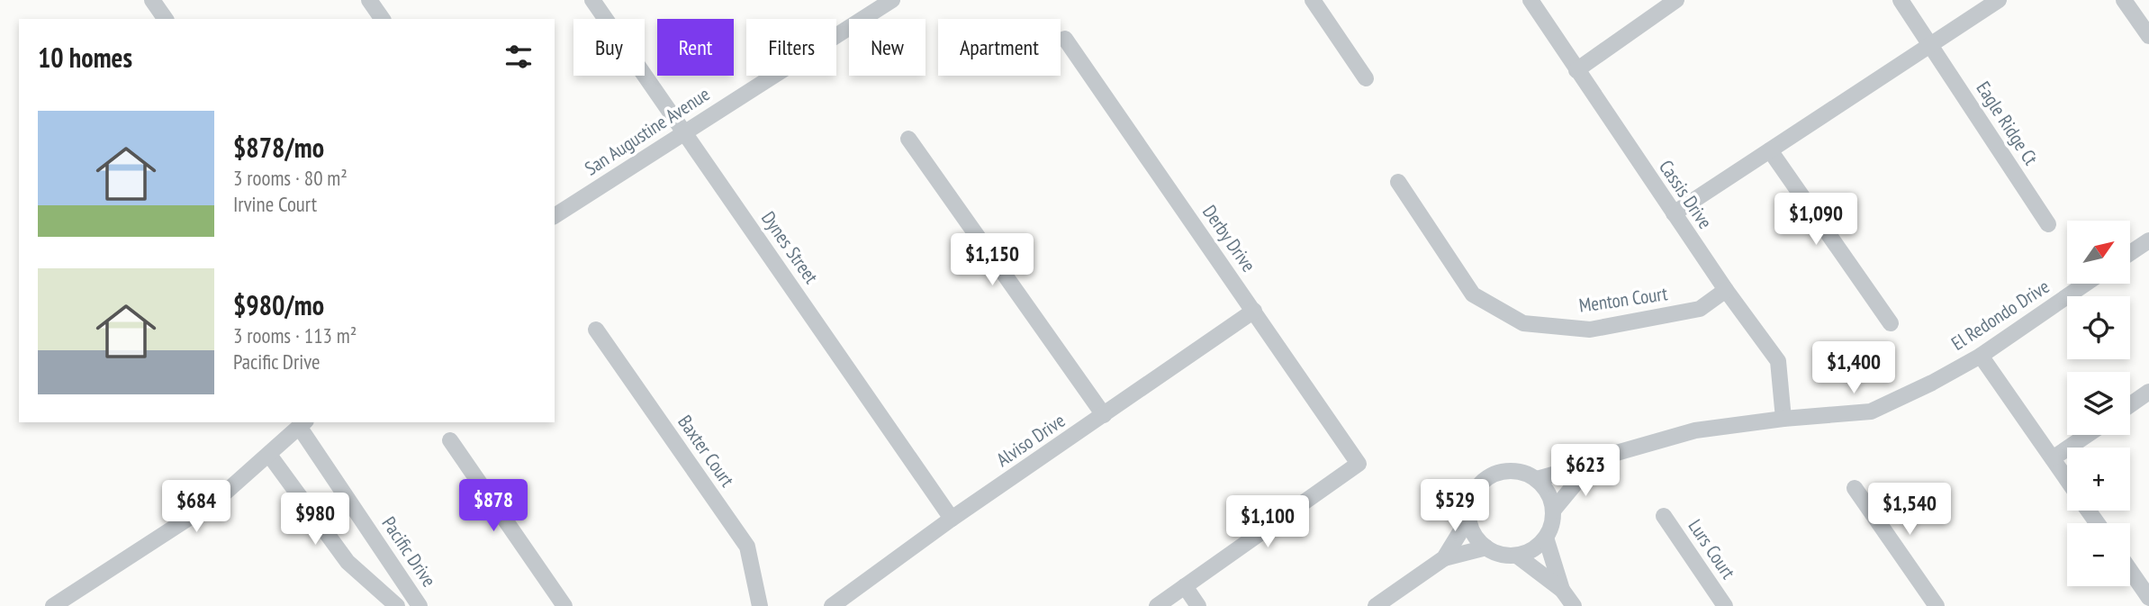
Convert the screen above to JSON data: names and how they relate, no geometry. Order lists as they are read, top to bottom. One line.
{"streets":{"street":["Eagle Ridge Ct","San Augustine Avenue","Cassis Drive","Derby Drive","Dynes Street","Menton Court","El Redondo Drive","Alviso Drive","Baxter Court","Lurs Court","Pacific Drive"]},"crossings":[["San Augustine Avenue","Dynes Street"],["Cassis Drive","Menton Court"],["Cassis Drive","El Redondo Drive"],["Derby Drive","Alviso Drive"],["Dynes Street","Alviso Drive"]],"north":"top right","page":{"chip":["Buy","Rent","Filters","New","Apartment"],"heading":"10 homes","list":[{"name":"$878/mo","note":"3 rooms · 80 m² · Irvine Court"},{"name":"$980/mo","note":"3 rooms · 113 m² · Pacific Drive"}],"price":["$1,090","$1,150","$1,400","$623","$878","$529","$684","$1,540","$980","$1,100"],"map_buttons":["+","−"]}}
